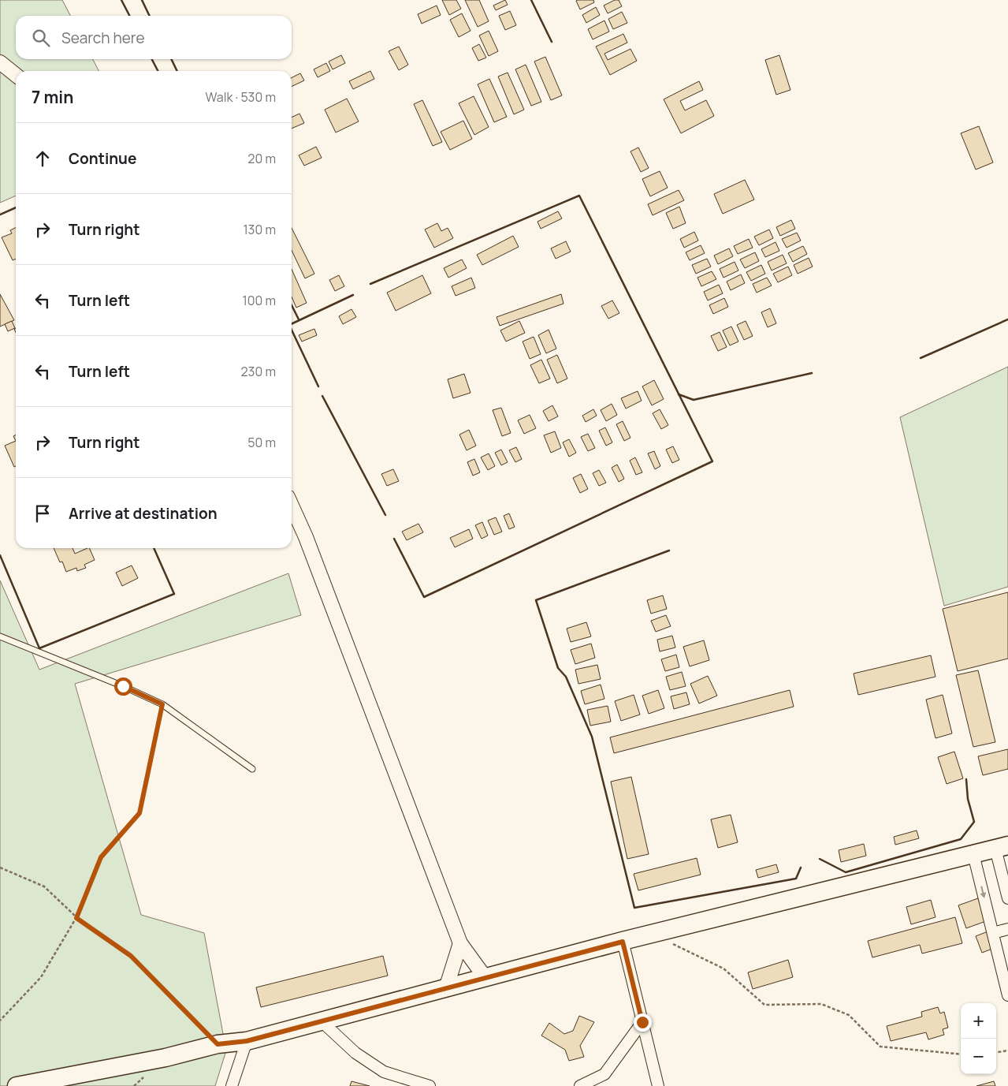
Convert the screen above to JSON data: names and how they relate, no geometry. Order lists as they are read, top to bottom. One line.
{"page":{"search":"Search here","heading":["7 min","Walk · 530 m"],"list":[["Continue","20 m"],["Turn right","130 m"],["Turn left","100 m"],["Turn left","230 m"],["Turn right","50 m"],"Arrive at destination"],"map_buttons":["+","−"]}}
